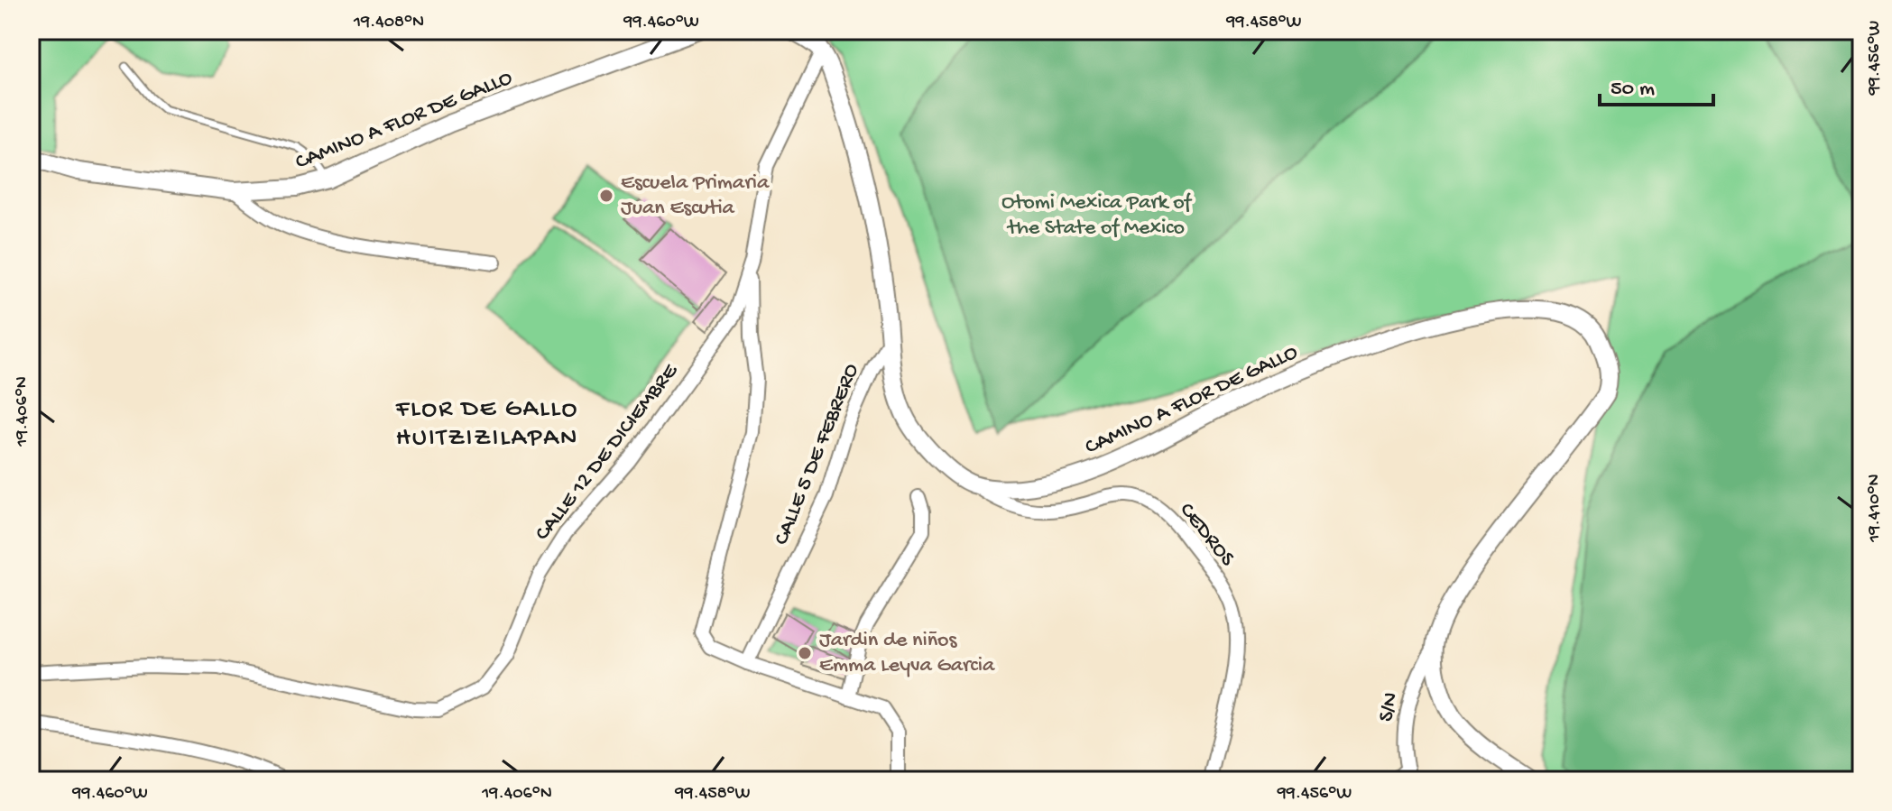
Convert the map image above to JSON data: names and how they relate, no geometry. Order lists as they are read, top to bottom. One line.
{"streets":{"street":["CAMINO A FLOR DE GALLO","CALLE 12 DE DICIEMBRE","CALLE 5 DE FEBRERO","CEDROS","S/N"]},"crossings":[["CAMINO A FLOR DE GALLO","CEDROS"],["CAMINO A FLOR DE GALLO","S/N"]],"districts":["FLOR DE GALLO HUITZIZILAPAN"],"parks":["Otomi Mexica Park of the State of Mexico"],"places":["Escuela Primaria Juan Escutia","Jardin de niños Emma Leyva Garcia"],"scale_bar":"50 m","coordinates":["19.408°N","99.460°W","99.458°W","99.456°W","19.406°N","19.410°N"]}
